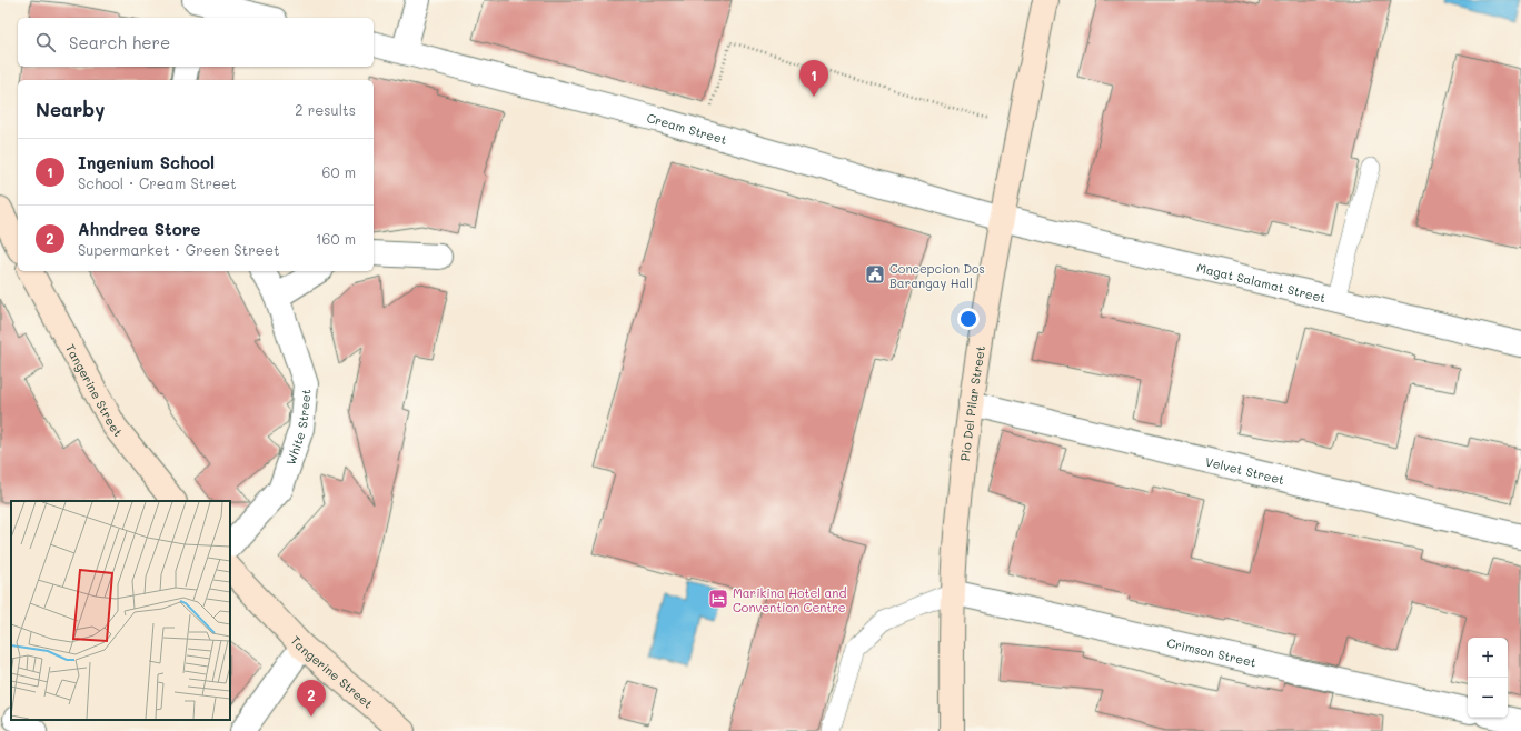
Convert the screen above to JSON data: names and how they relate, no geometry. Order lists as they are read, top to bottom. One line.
{"streets":{"street":["Cream Street","Magat Salamat Street","Tangerine Street","Pio Del Pilar Street","White Street","Velvet Street","Crimson Street"]},"crossings":[["Cream Street","Magat Salamat Street"],["Cream Street","Pio Del Pilar Street"],["Magat Salamat Street","Pio Del Pilar Street"],["Pio Del Pilar Street","Velvet Street"],["Pio Del Pilar Street","Crimson Street"]],"places":{"public building":["Concepcion Dos Barangay Hall"],"hotel":["Marikina Hotel and Convention Centre"]},"page":{"search":"Search here","pins":["1","2"],"heading":["Nearby","2 results"],"list":[{"mark":"1","name":"Ingenium School","note":"School · Cream Street","value":"60 m"},{"mark":"2","name":"Ahndrea Store","note":"Supermarket · Green Street","value":"160 m"}],"map_buttons":["+","−"]}}
